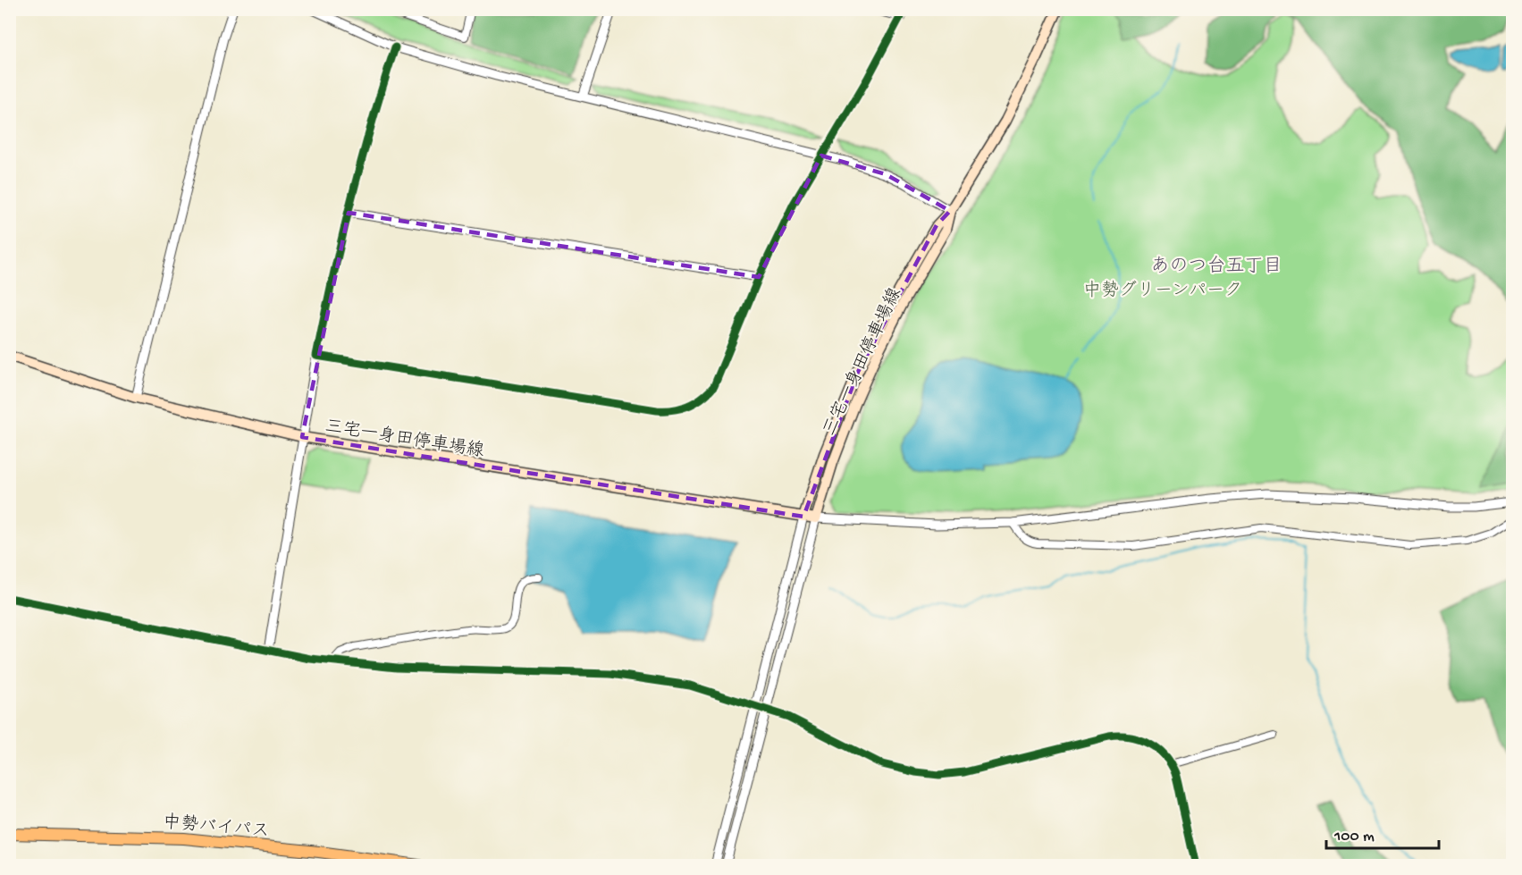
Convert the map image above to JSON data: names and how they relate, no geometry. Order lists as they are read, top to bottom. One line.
{"streets":{"highway":["中勢バイパス"],"main road":["三宅一身田停車場線"]},"districts":["あのつ台五丁目"],"parks":["中勢グリーンパーク"],"scale_bar":"100 m"}
